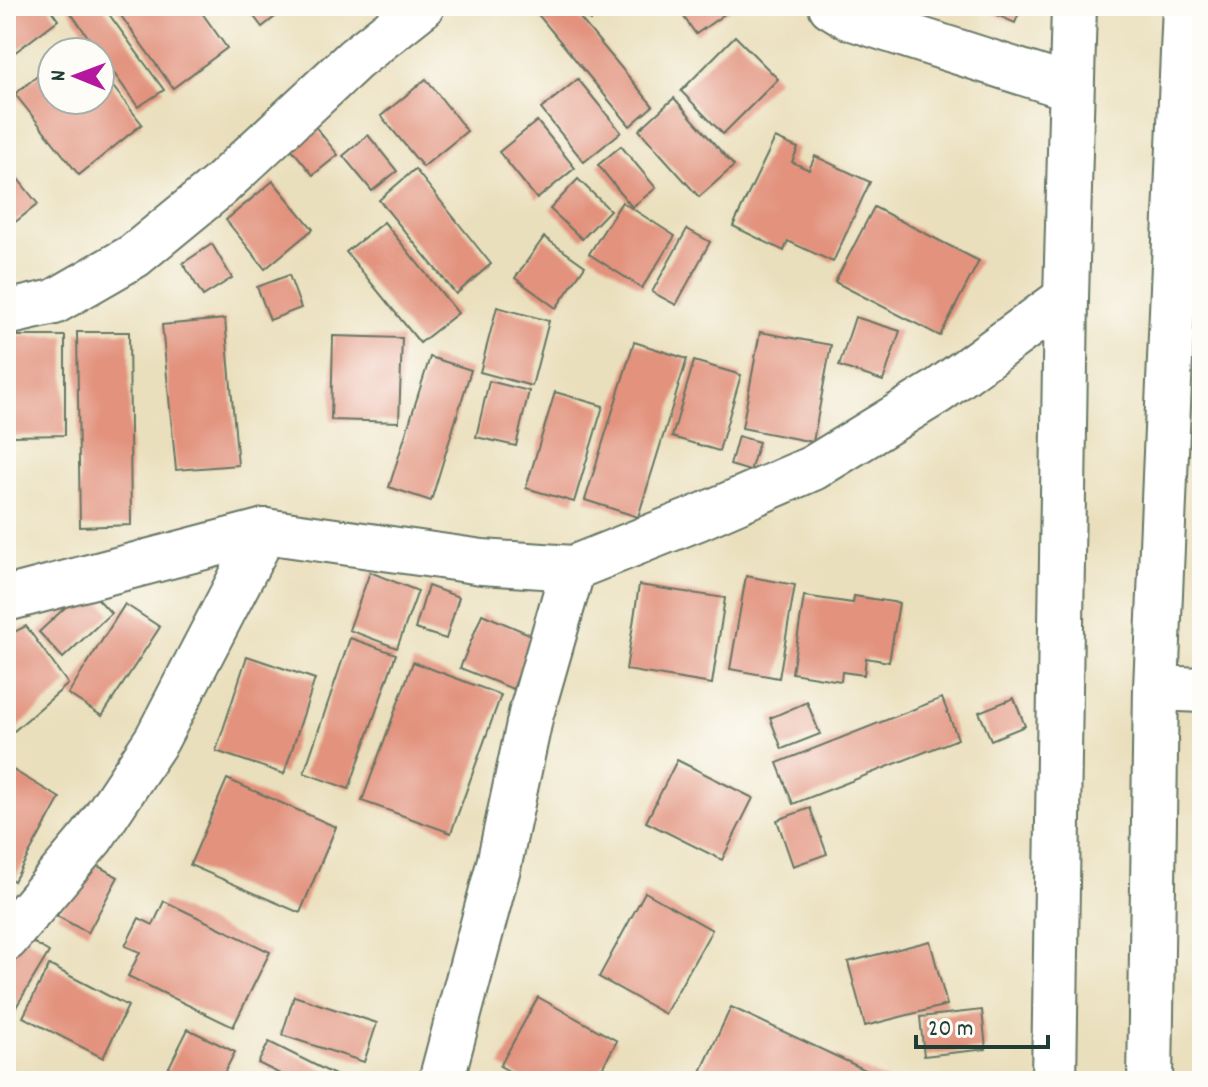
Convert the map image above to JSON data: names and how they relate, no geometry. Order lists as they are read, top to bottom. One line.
{"scale_bar":"20 m","north":"left"}
